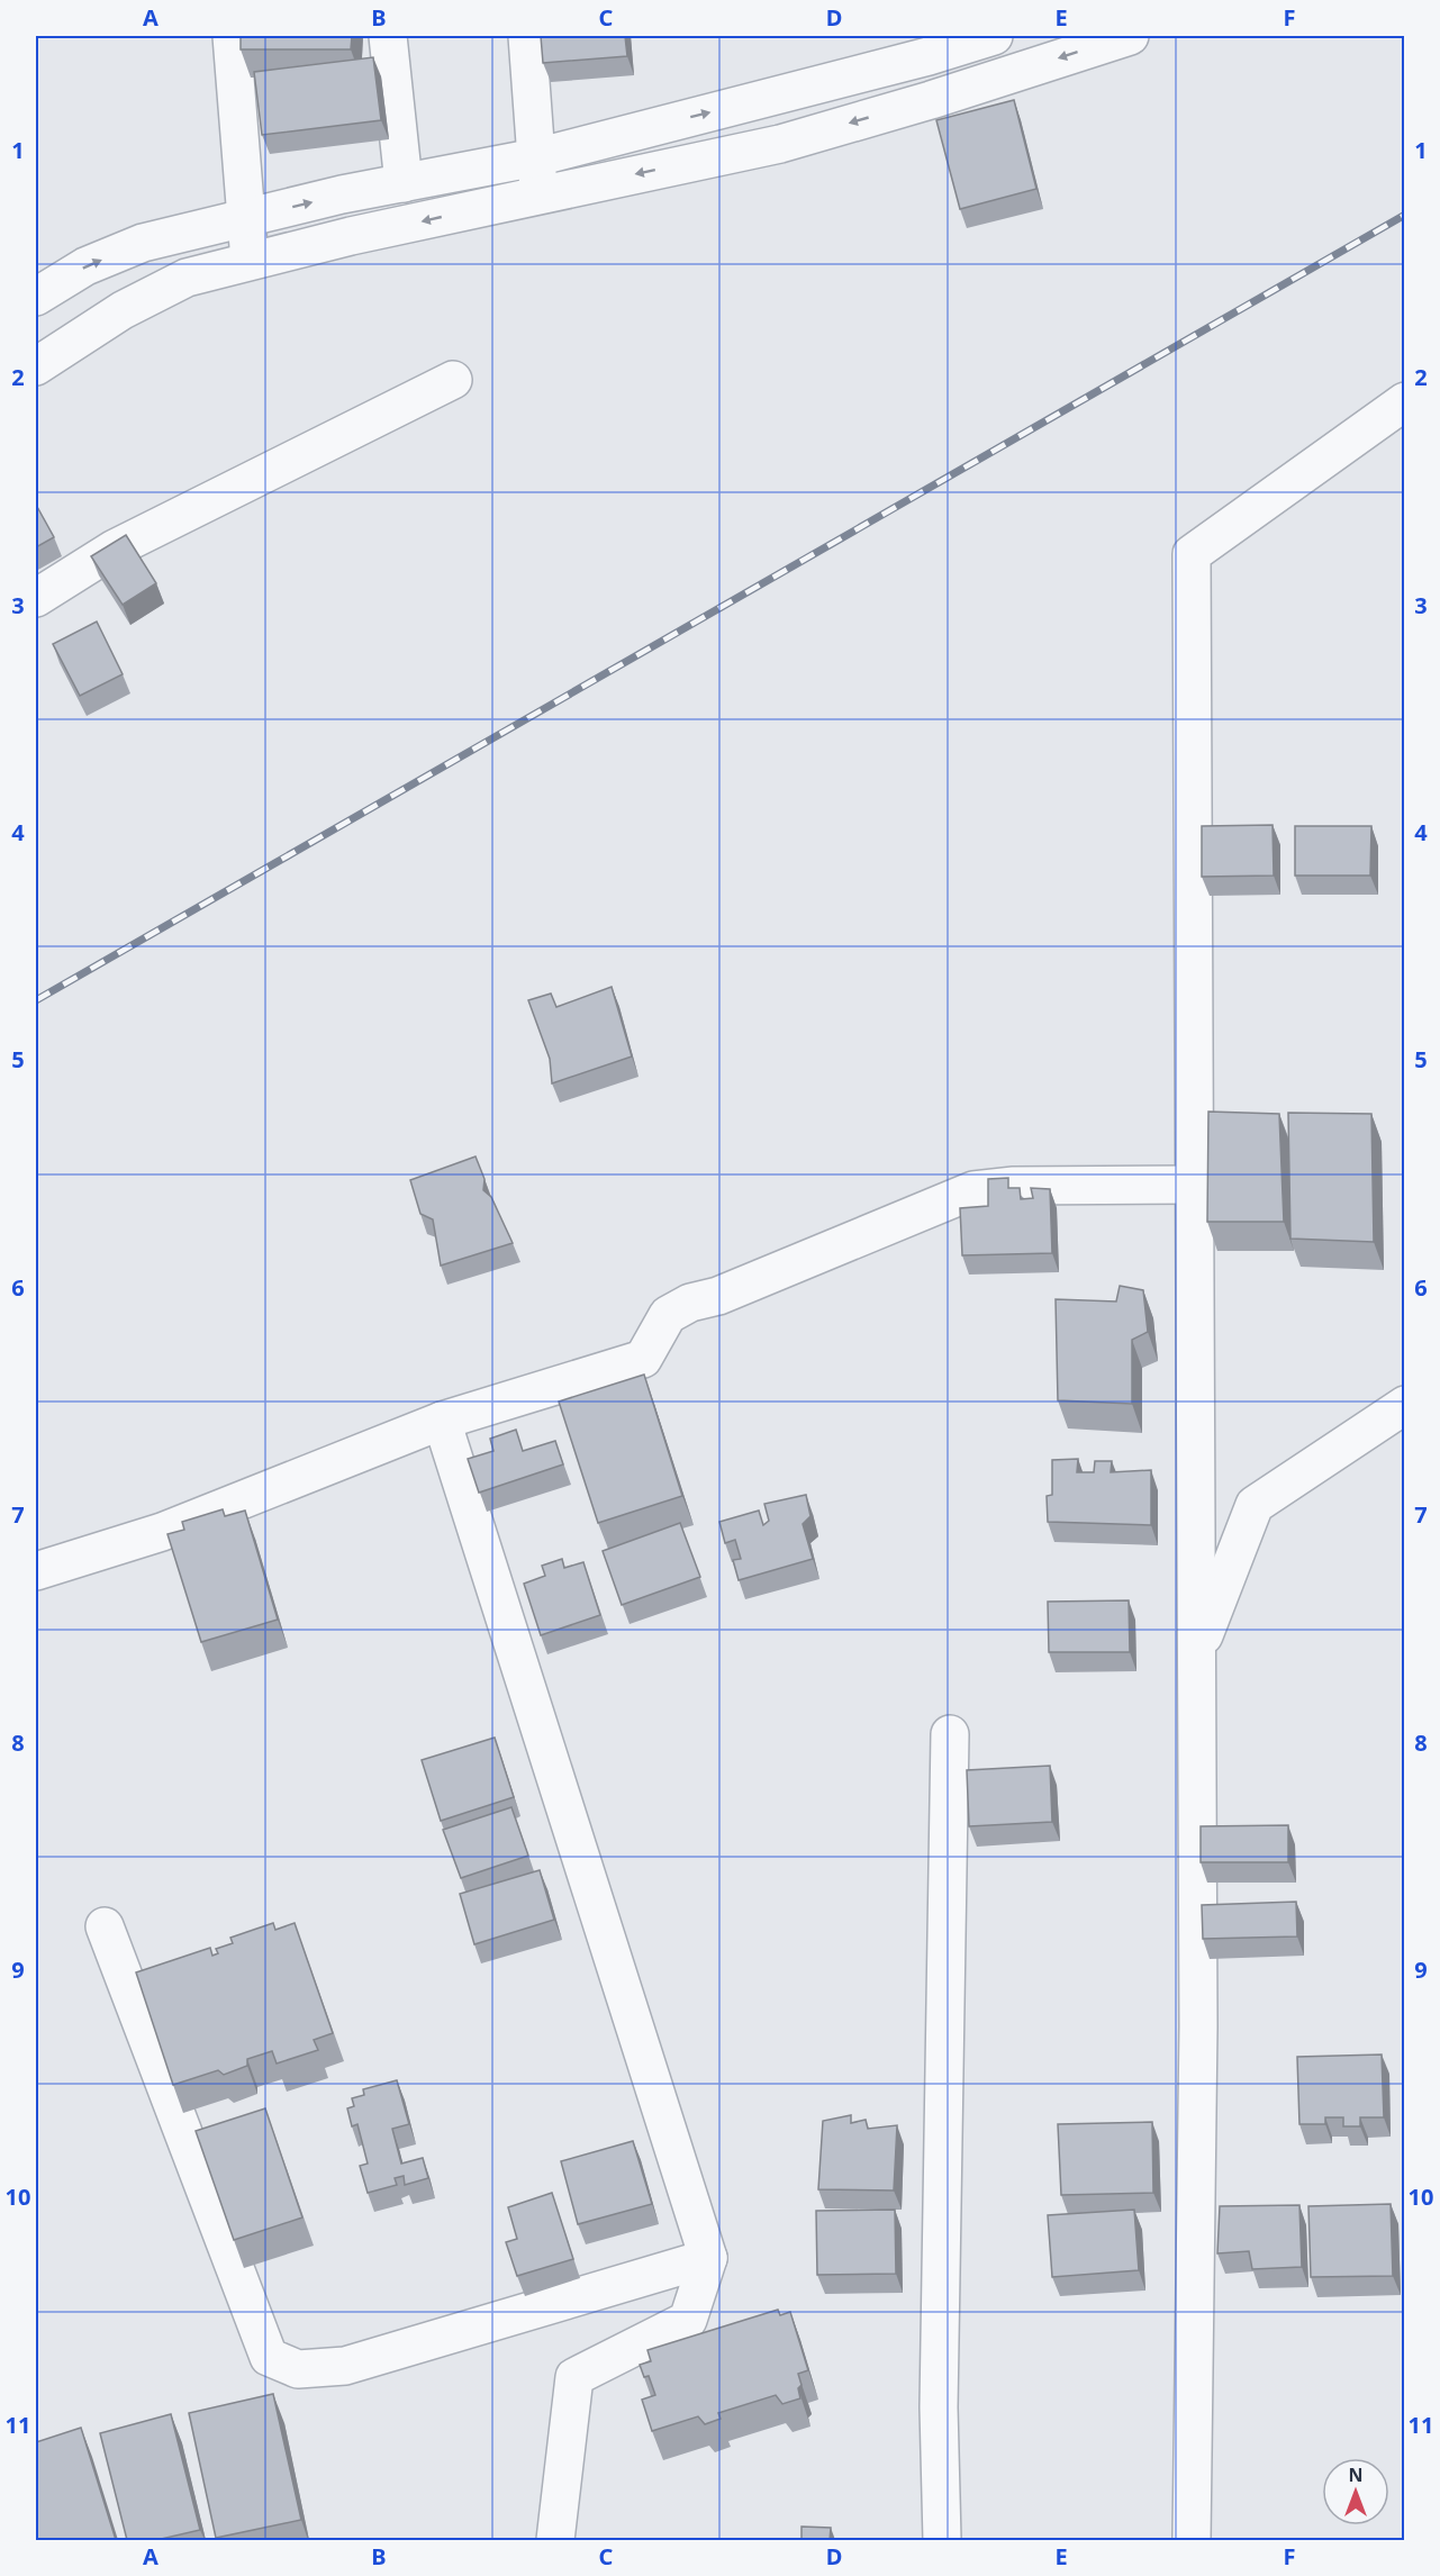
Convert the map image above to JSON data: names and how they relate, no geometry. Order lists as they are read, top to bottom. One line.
{"north":"top","grid":{"columns":["A","B","C","D","E","F"],"rows":["1","2","3","4","5","6","7","8","9","10","11"]}}
